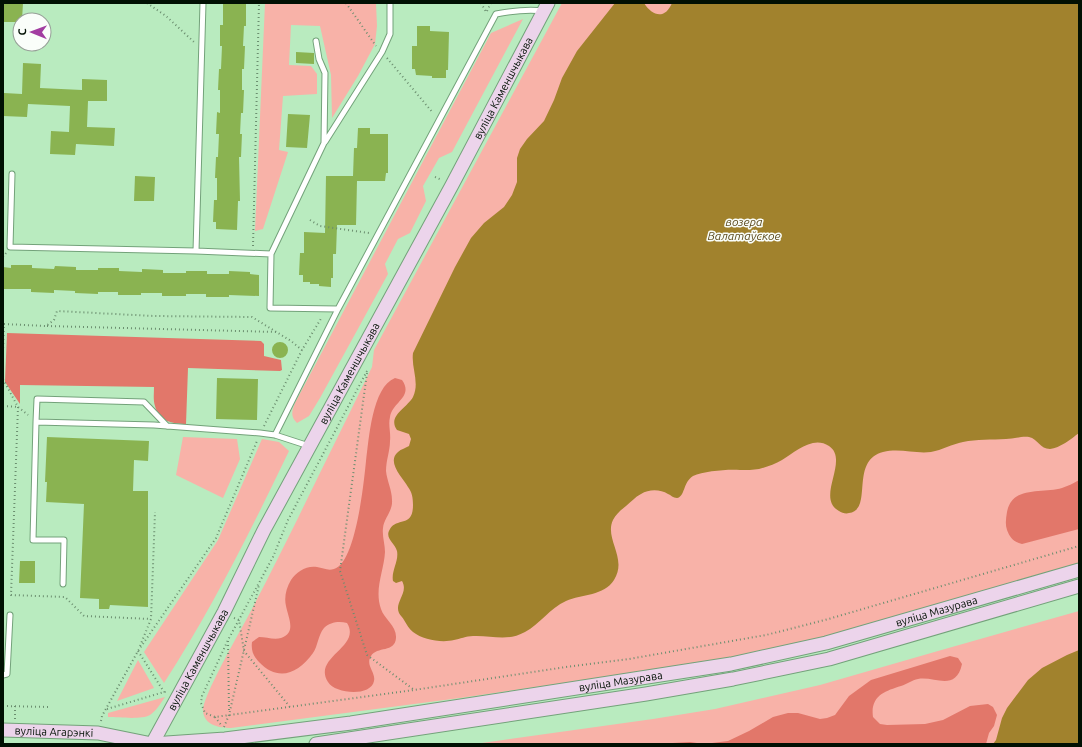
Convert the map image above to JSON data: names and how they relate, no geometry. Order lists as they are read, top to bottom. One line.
{"streets":{"main road":["вуліца Каменшчыкава","вуліца Мазурава","вуліца Агарэнкі"]},"crossings":[["вуліца Каменшчыкава","вуліца Мазурава"],["вуліца Каменшчыкава","вуліца Агарэнкі"],["вуліца Мазурава","вуліца Агарэнкі"]],"water":["возера Валатаўское"],"north":"left"}
